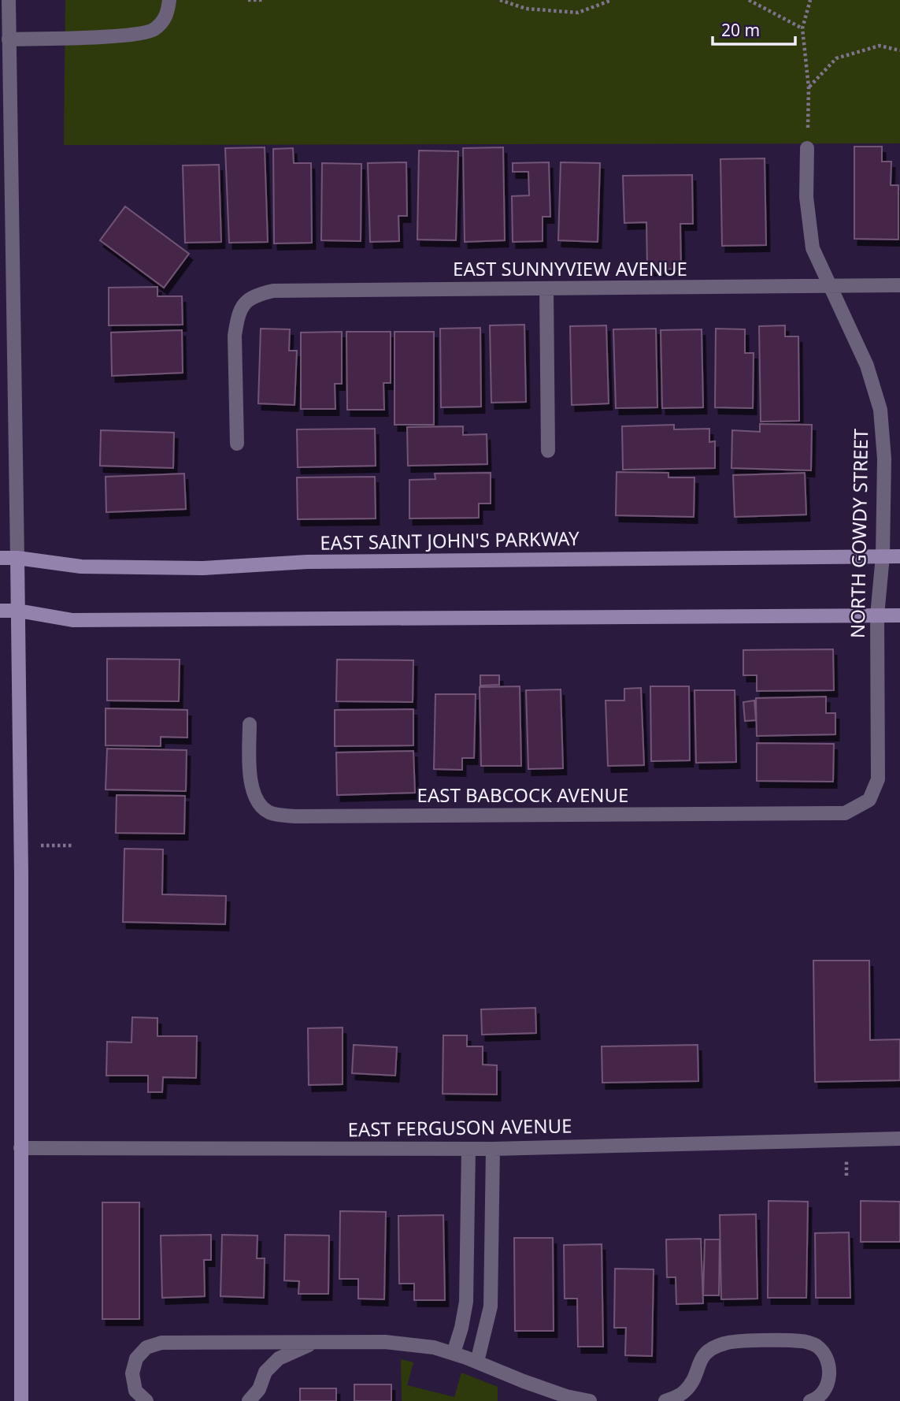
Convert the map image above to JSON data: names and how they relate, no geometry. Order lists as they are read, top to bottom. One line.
{"streets":{"main road":["EAST SAINT JOHN'S PARKWAY"],"street":["EAST SUNNYVIEW AVENUE","NORTH GOWDY STREET","EAST BABCOCK AVENUE","EAST FERGUSON AVENUE"]},"crossings":[["EAST SUNNYVIEW AVENUE","NORTH GOWDY STREET"],["NORTH GOWDY STREET","EAST SAINT JOHN'S PARKWAY"],["NORTH GOWDY STREET","EAST BABCOCK AVENUE"]],"scale_bar":"20 m"}
